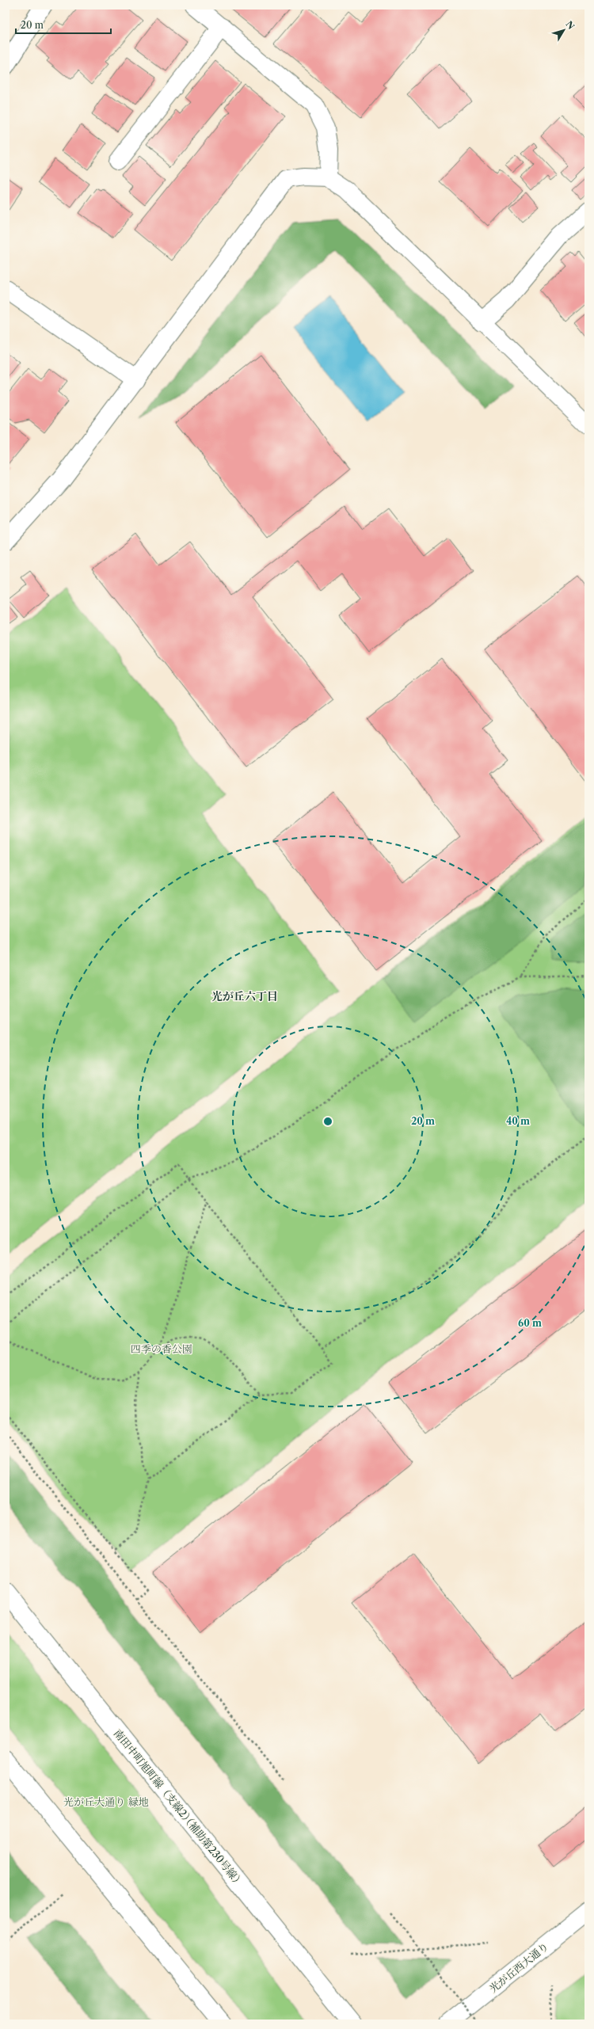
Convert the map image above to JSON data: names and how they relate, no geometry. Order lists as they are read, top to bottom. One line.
{"streets":{"street":["南田中町旭町線（支線2）（補助第230号線）","光が丘西大通り"]},"districts":["光が丘六丁目"],"parks":["四季の香公園","光が丘大通り 緑地"],"scale_bar":"20 m","north":"top right","rings":["20 m","40 m","60 m"]}
